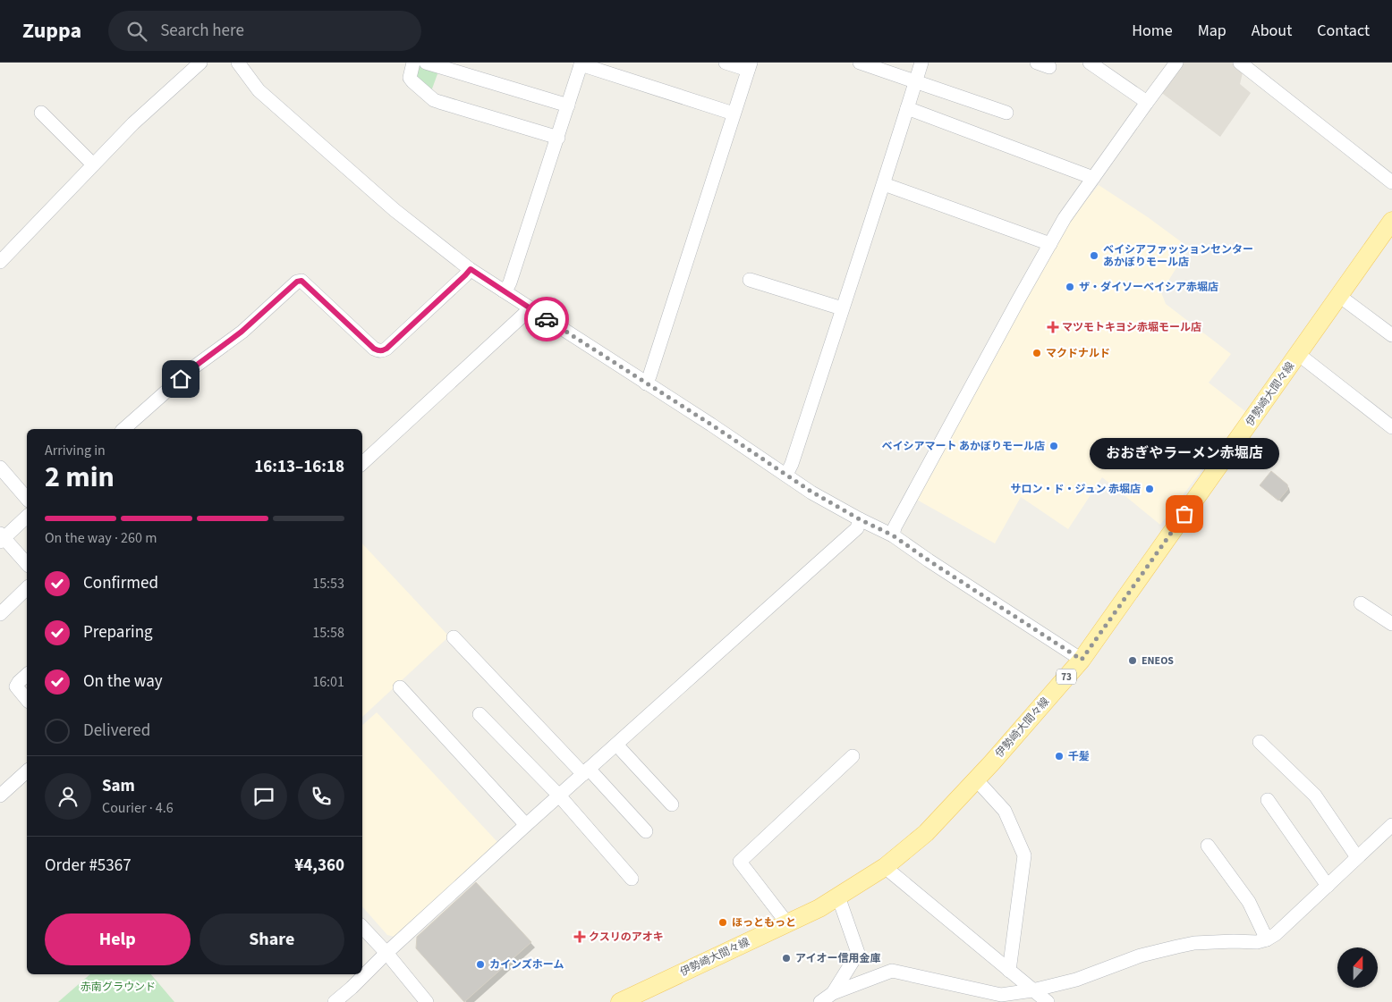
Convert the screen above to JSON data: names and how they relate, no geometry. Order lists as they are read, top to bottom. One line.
{"streets":{"main road":["伊勢崎大間々線","73"]},"parks":["赤南グラウンド"],"places":{"other":["ベイシアファッションセンター あかぼりモール店","ザ・ダイソーベイシア赤堀店","マクドナルド","ベイシアマート あかぼりモール店","サロン・ド・ジュン 赤堀店","おおぎやラーメン赤堀店","ENEOS","千髪","ほっともっと","アイオー信用金庫","カインズホーム"],"health":["マツモトキヨシ赤堀モール店","クスリのアオキ"]},"north":"top","page":{"header":"Zuppa","search":"Search here","nav":["Home","Map","About","Contact"],"heading":["2 min","Arriving in","16:13–16:18"],"panel":["Sam","Courier · 4.6","Order #5367","¥4,360"],"bubble":"おおぎやラーメン赤堀店","bar":"On the way · 260 m","list":[["Confirmed","15:53"],["Preparing","15:58"],["On the way","16:01"],"Delivered"],"buttons":["Help","Share"]}}
